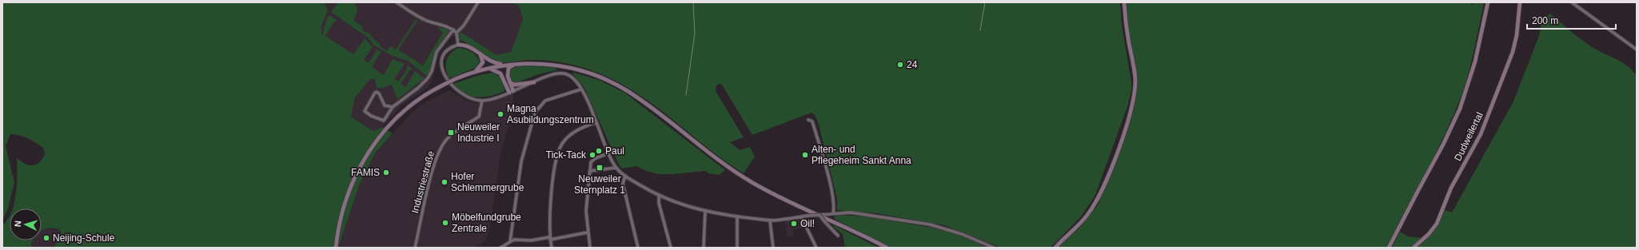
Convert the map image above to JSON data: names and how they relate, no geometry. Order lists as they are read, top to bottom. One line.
{"streets":{"main road":["Dudweilertal"],"street":["Industriestraße"]},"places":{"other":["24","Magna Asubildungszentrum","Paul","Tick-Tack","Alten- und Pflegeheim Sankt Anna","FAMIS","Hofer Schlemmergrube","Möbelfundgrube Zentrale","Oil!","Neijing-Schule"],"transit":["Neuweiler Industrie I","Neuweiler Sternplatz 1"]},"scale_bar":"200 m","north":"left"}
